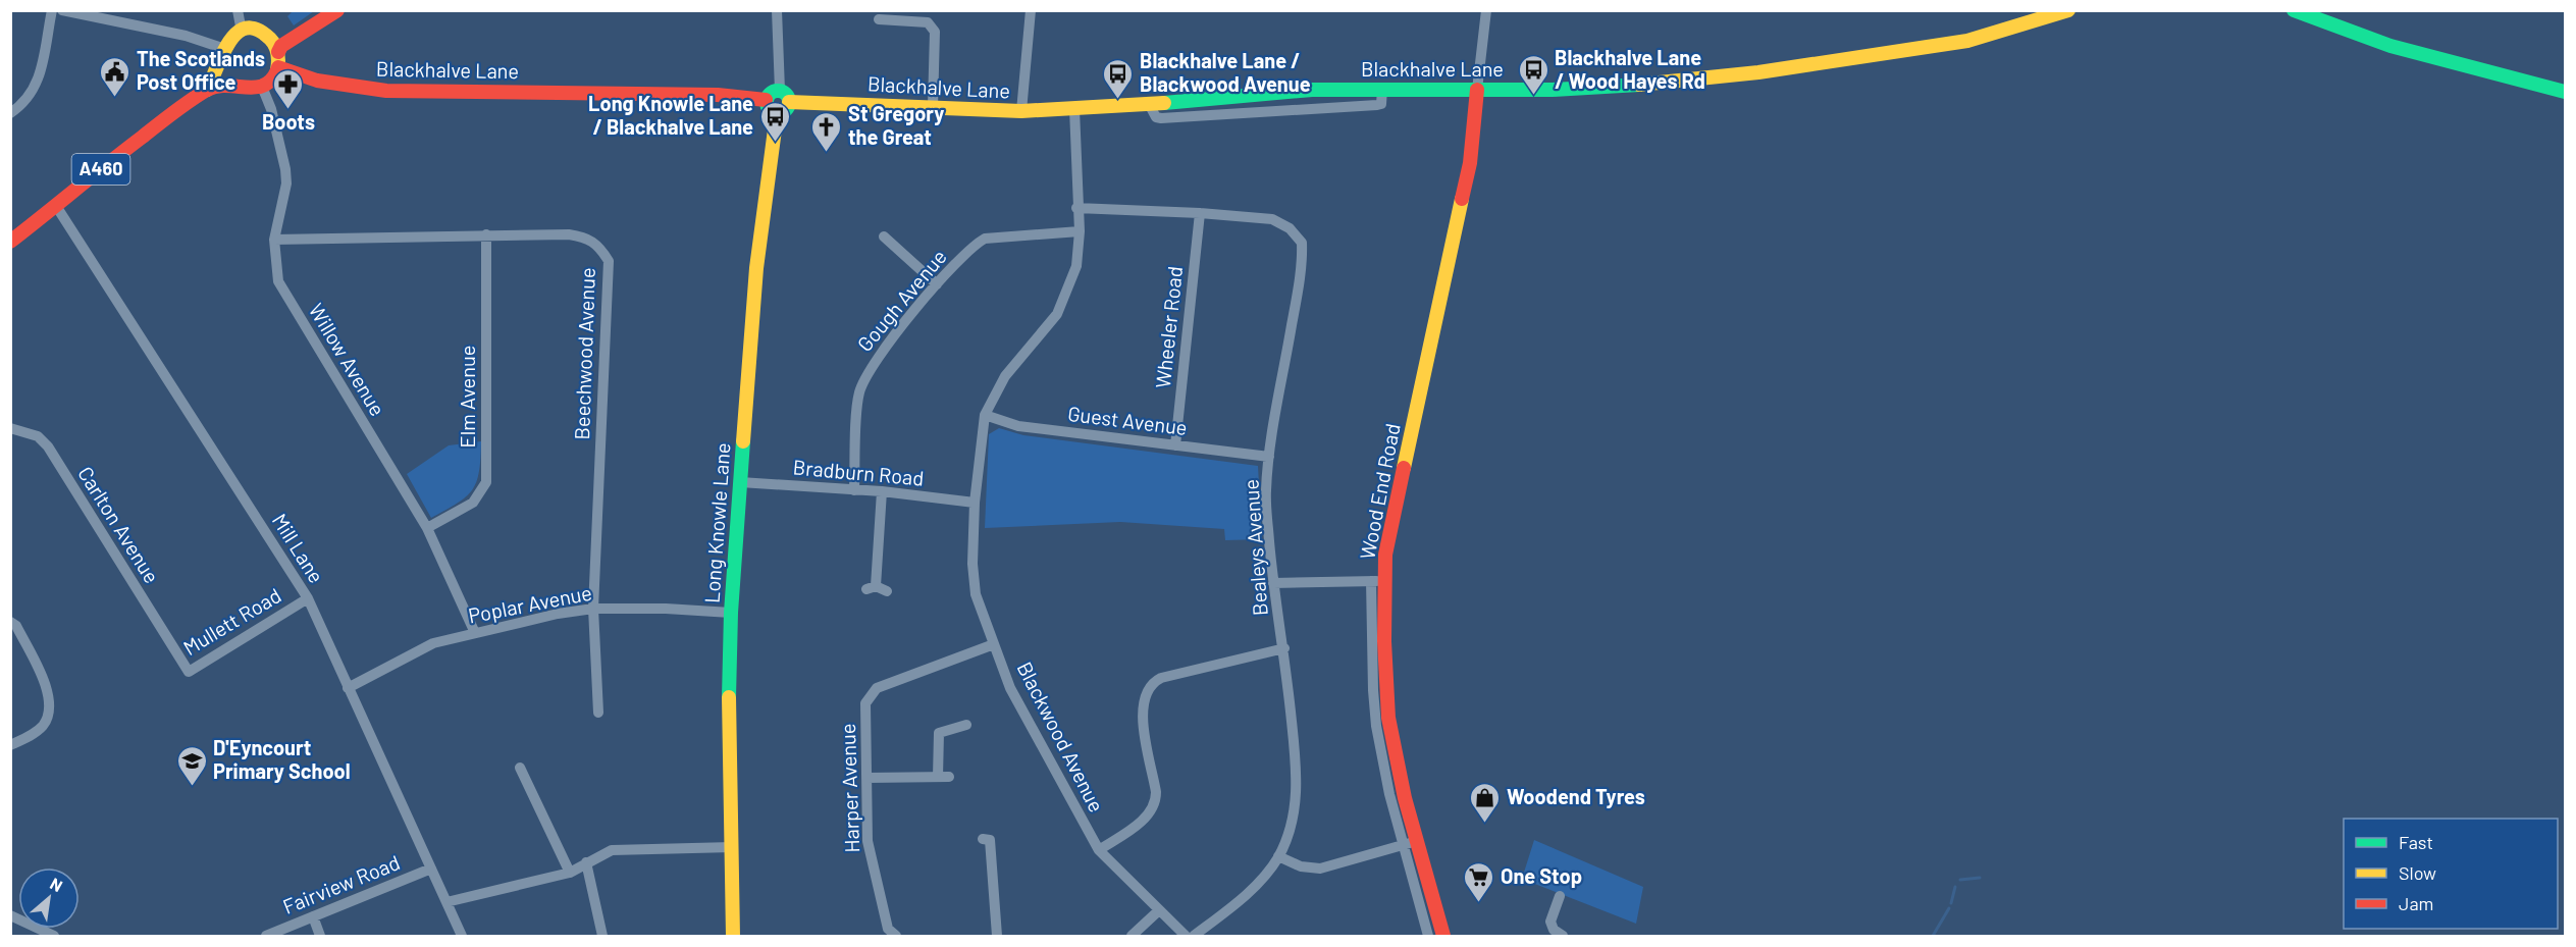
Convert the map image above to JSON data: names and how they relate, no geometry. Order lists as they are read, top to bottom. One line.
{"streets":{"main road":["Blackhalve Lane","A460","Wood End Road","Long Knowle Lane"],"street":["Gough Avenue","Wheeler Road","Beechwood Avenue","Willow Avenue","Elm Avenue","Guest Avenue","Bradburn Road","Carlton Avenue","Bealeys Avenue","Mill Lane","Poplar Avenue","Mullett Road","Blackwood Avenue","Harper Avenue","Fairview Road"]},"crossings":[["Blackhalve Lane","A460"],["Blackhalve Lane","Willow Avenue"],["Blackhalve Lane","Wood End Road"],["Blackhalve Lane","Long Knowle Lane"],["Blackhalve Lane","Blackwood Avenue"],["A460","Willow Avenue"],["A460","Mill Lane"],["Gough Avenue","Bradburn Road"],["Gough Avenue","Blackwood Avenue"],["Wheeler Road","Guest Avenue"],["Wheeler Road","Bealeys Avenue"],["Beechwood Avenue","Willow Avenue"],["Beechwood Avenue","Elm Avenue"],["Beechwood Avenue","Poplar Avenue"],["Willow Avenue","Elm Avenue"],["Willow Avenue","Poplar Avenue"],["Guest Avenue","Bealeys Avenue"],["Guest Avenue","Blackwood Avenue"],["Bradburn Road","Long Knowle Lane"],["Bradburn Road","Blackwood Avenue"],["Long Knowle Lane","Poplar Avenue"],["Carlton Avenue","Mullett Road"],["Bealeys Avenue","Blackwood Avenue"],["Mill Lane","Poplar Avenue"],["Mill Lane","Mullett Road"],["Mill Lane","Fairview Road"],["Blackwood Avenue","Harper Avenue"]],"places":{"bus stop":["Blackhalve Lane / Wood Hayes Rd","Blackhalve Lane / Blackwood Avenue","Long Knowle Lane / Blackhalve Lane"],"public building":["The Scotlands Post Office"],"pharmacy":["Boots"],"church":["St Gregory the Great"],"school or university":["D'Eyncourt Primary School"],"shop":["Woodend Tyres"],"supermarket":["One Stop"]},"legend":["Fast","Slow","Jam"],"north":"top right"}
